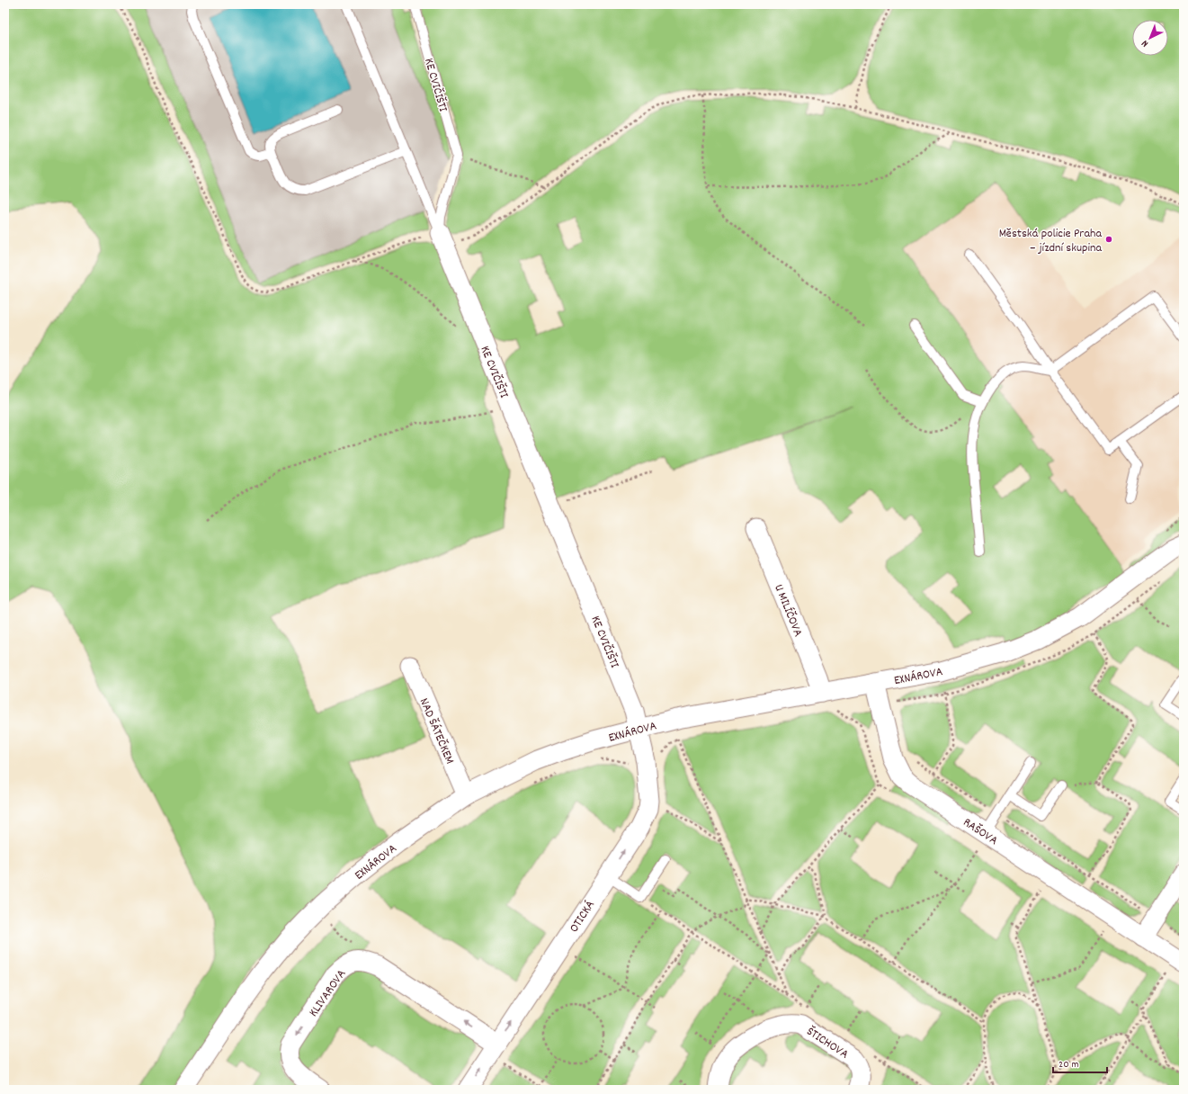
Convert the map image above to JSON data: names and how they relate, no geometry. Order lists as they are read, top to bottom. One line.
{"streets":{"street":["KE CVIČIŠTI","U MILÍČOVA","EXNÁROVA","NAD ŠÁTEČKEM","RAŠOVA","OTICKÁ","KLIVAROVA","ŠTICHOVA"]},"crossings":[["KE CVIČIŠTI","EXNÁROVA"],["KE CVIČIŠTI","OTICKÁ"],["U MILÍČOVA","EXNÁROVA"],["EXNÁROVA","NAD ŠÁTEČKEM"],["EXNÁROVA","RAŠOVA"],["EXNÁROVA","OTICKÁ"],["OTICKÁ","KLIVAROVA"]],"one_way":["OTICKÁ"],"places":["Městská policie Praha – jízdní skupina"],"scale_bar":"20 m","north":"bottom left"}
